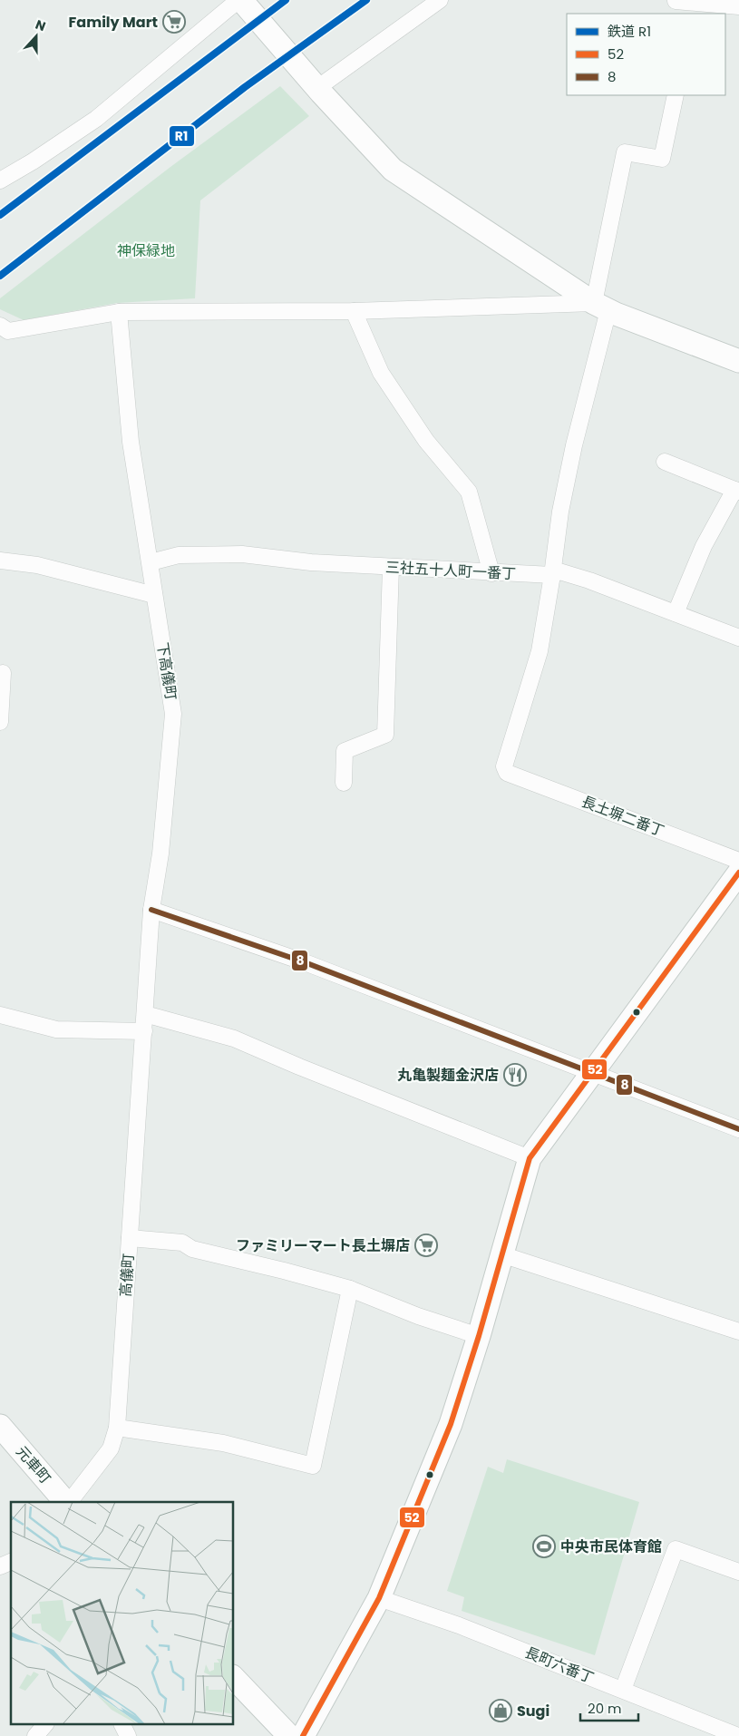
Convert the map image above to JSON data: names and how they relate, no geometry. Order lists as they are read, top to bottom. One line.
{"streets":{"main road":["元車町"],"street":["三社五十人町一番丁","下高儀町","長土塀二番丁","高儀町","長町六番丁"]},"crossings":[["三社五十人町一番丁","下高儀町"],["三社五十人町一番丁","長土塀二番丁"],["下高儀町","高儀町"]],"parks":["神保緑地"],"places":{"supermarket":["Family Mart","ファミリーマート長土塀店"],"restaurant":["丸亀製麺金沢店"],"sports":["中央市民体育館"],"shop":["Sugi"]},"lines":["rail line R1","transit line 52","transit line 8"],"legend":["鉄道 R1","52","8"],"scale_bar":"20 m","north":"top"}
